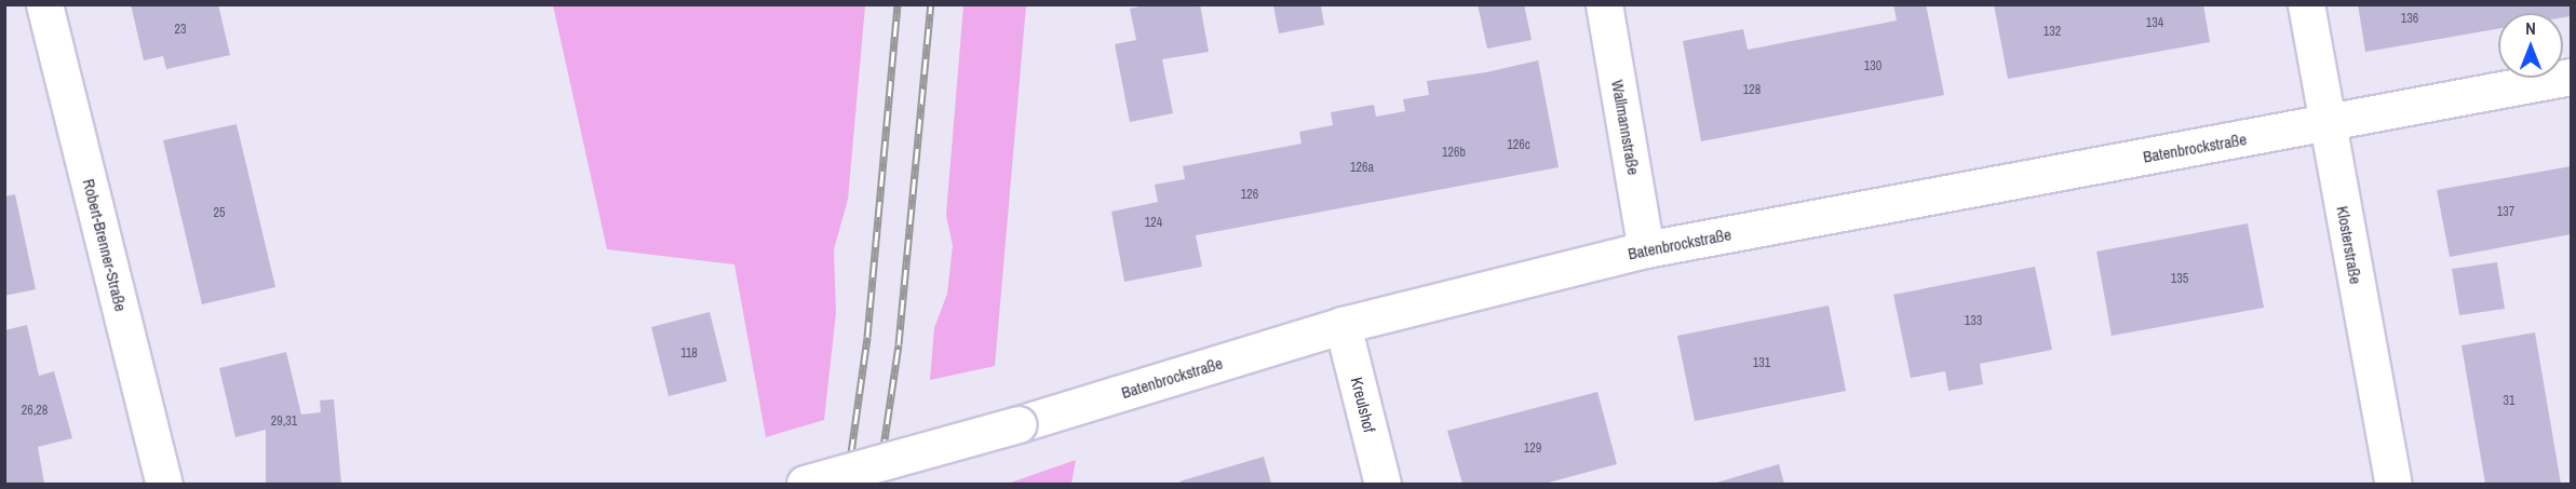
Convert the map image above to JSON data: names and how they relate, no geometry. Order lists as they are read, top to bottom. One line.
{"streets":{"street":["Wallmannstraße","Batenbrockstraße","Robert-Brenner-Straße","Klosterstraße","Kreulshof"]},"crossings":[["Wallmannstraße","Batenbrockstraße"],["Batenbrockstraße","Klosterstraße"],["Batenbrockstraße","Kreulshof"]],"house_numbers":["136","134","23","132","130","128","126c","126b","126a","126","137","25","124","135","133","118","131","31","26,28","29,31","129"],"north":"top"}
